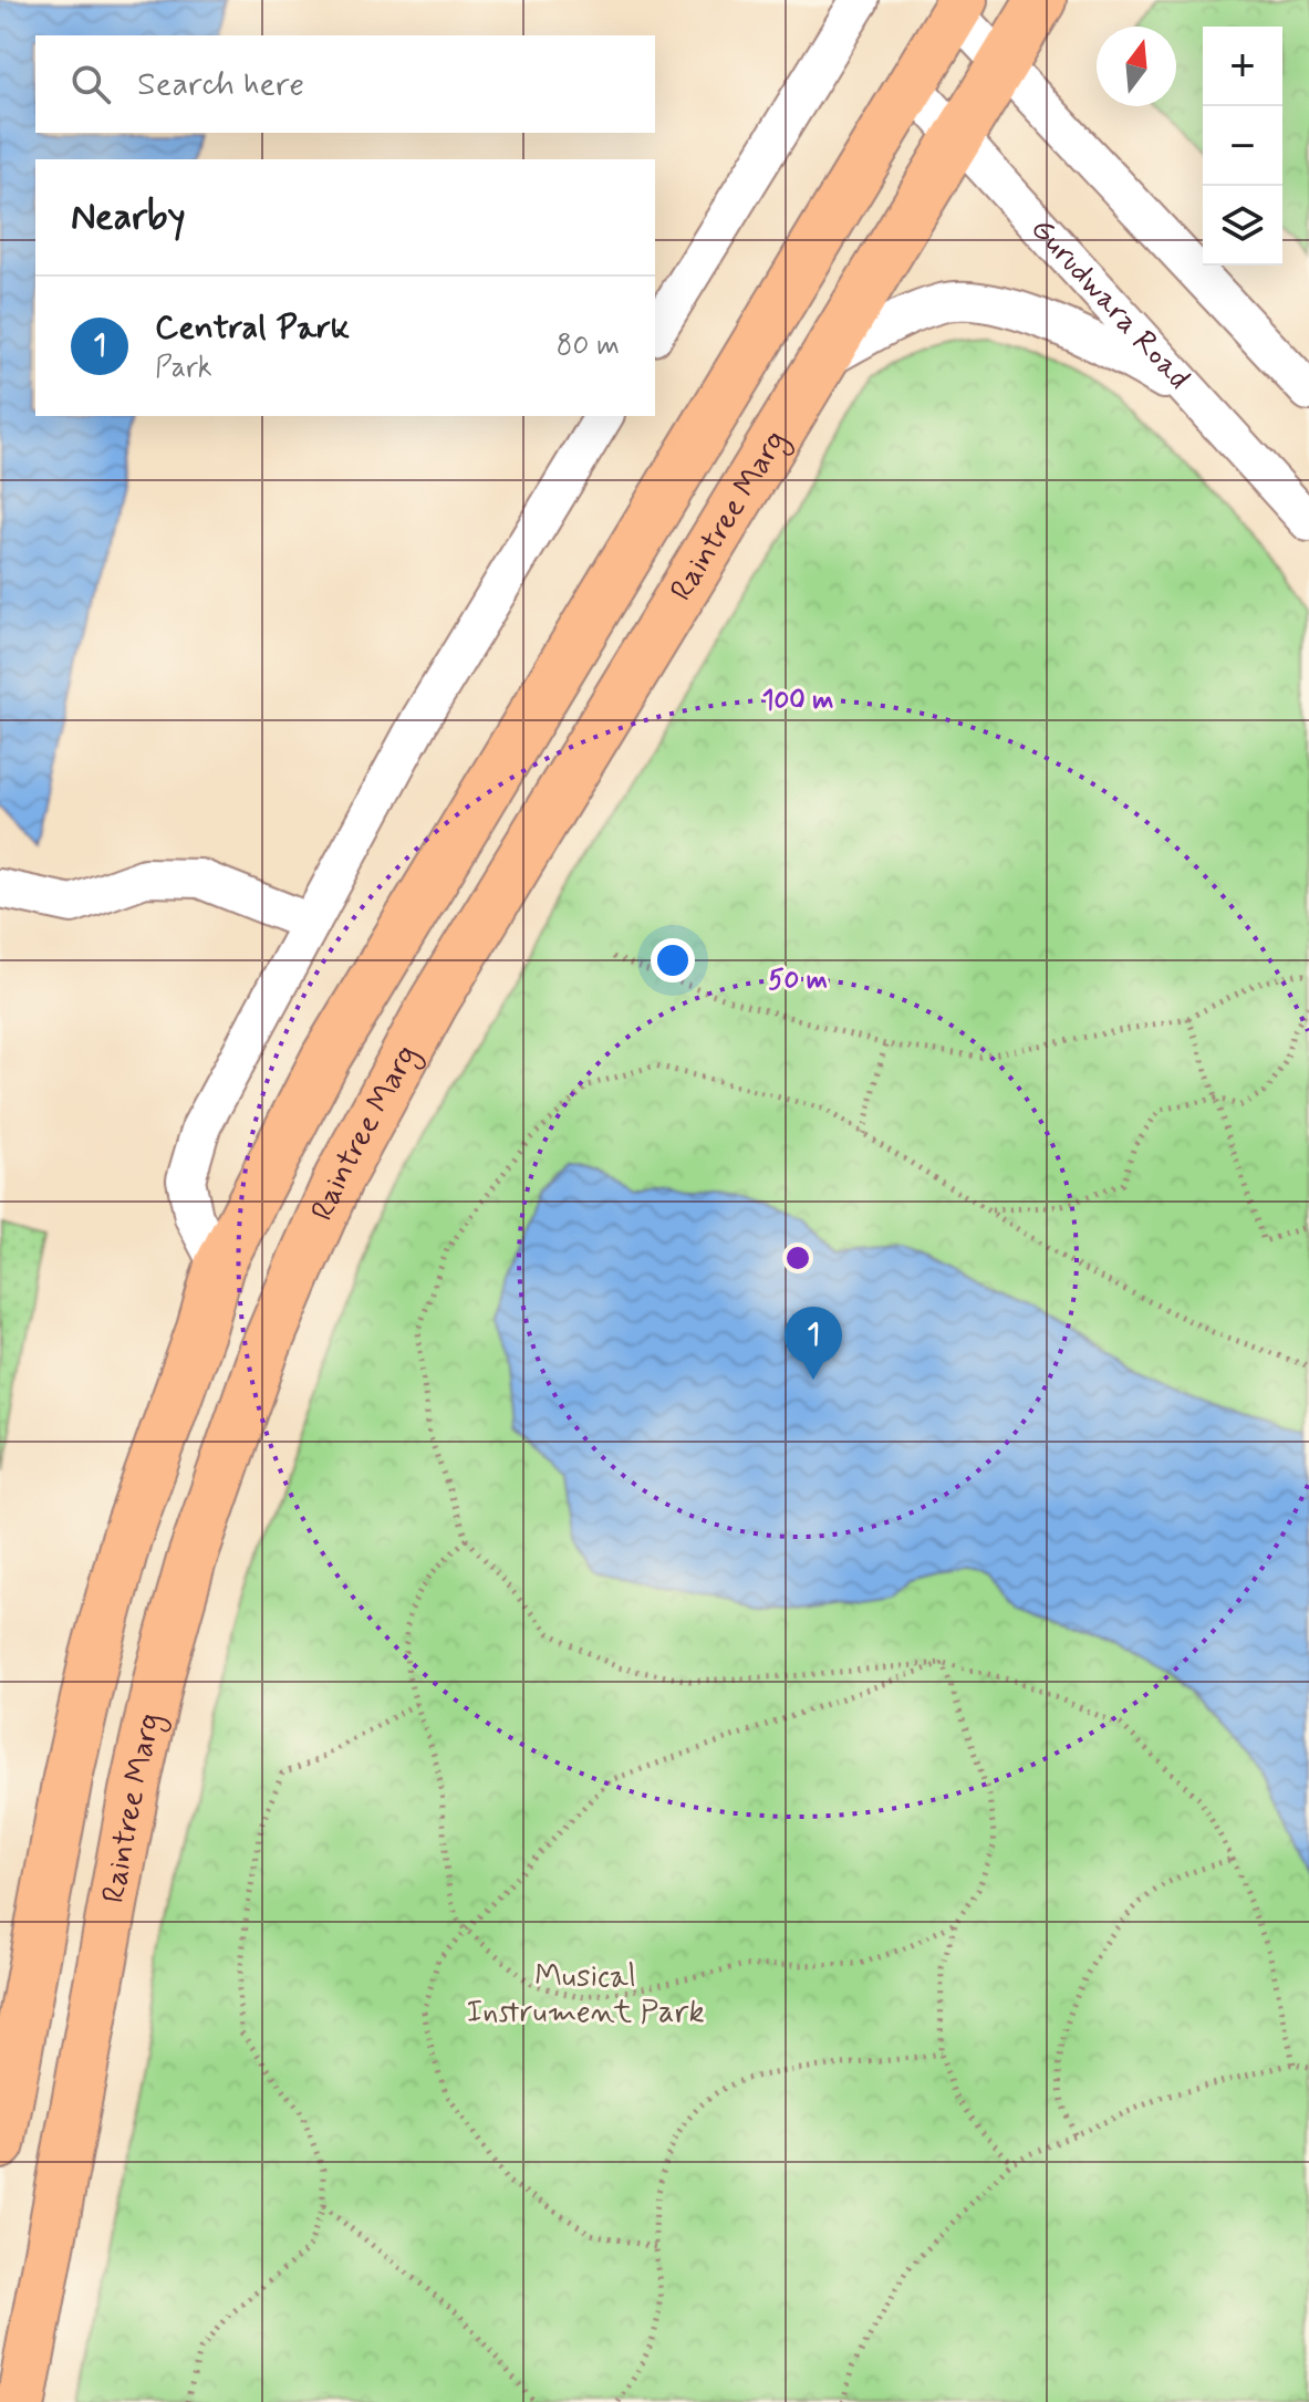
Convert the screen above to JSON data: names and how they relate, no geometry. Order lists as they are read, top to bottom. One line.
{"streets":{"main road":["Raintree Marg"],"street":["Gurudwara Road"]},"crossings":[["Gurudwara Road","Raintree Marg"]],"parks":["Musical Instrument Park"],"north":"top","page":{"map_buttons":["+","−"],"search":"Search here","heading":"Nearby","list":[{"mark":"1","name":"Central Park","note":"Park","value":"80 m"}],"pins":"1"},"rings":["100 m","50 m"]}
